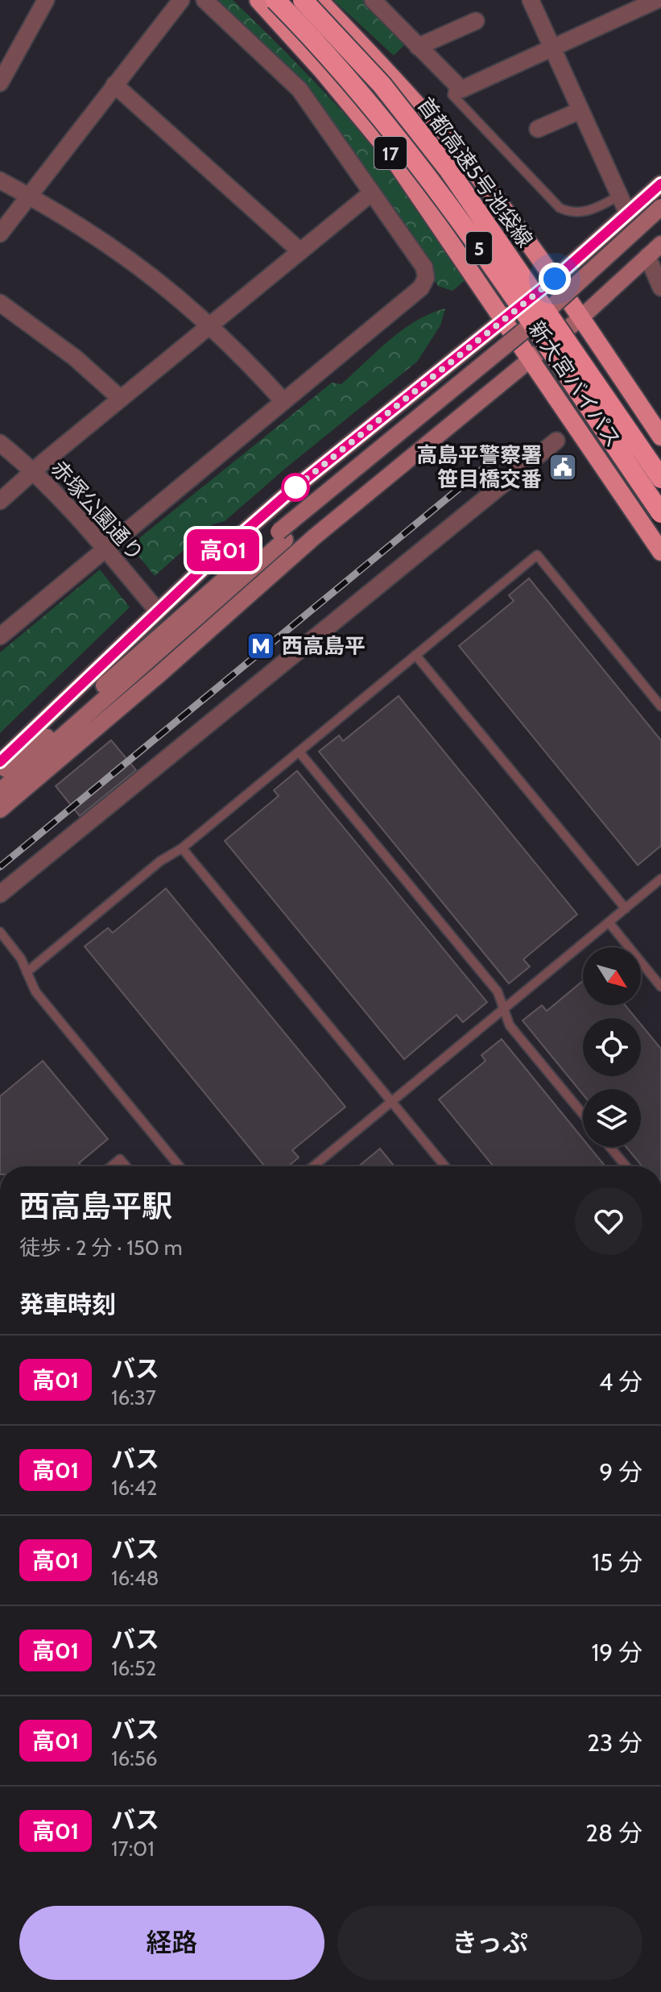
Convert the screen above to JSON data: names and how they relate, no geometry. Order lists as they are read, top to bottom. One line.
{"streets":{"highway":["17","首都高速5号池袋線","5","新大宮バイパス"],"street":["赤塚公園通り"]},"places":{"public building":["高島平警察署 笹目橋交番"],"metro station":["西高島平"]},"lines":["bus line 高01"],"north":"bottom right","page":{"on_map":"高01","heading":[["西高島平駅","徒歩 · 2 分 · 150 m"],"発車時刻"],"list":[{"mark":"高01","name":"バス","note":"16:37","value":"4 分"},{"mark":"高01","name":"バス","note":"16:42","value":"9 分"},{"mark":"高01","name":"バス","note":"16:48","value":"15 分"},{"mark":"高01","name":"バス","note":"16:52","value":"19 分"},{"mark":"高01","name":"バス","note":"16:56","value":"23 分"},{"mark":"高01","name":"バス","note":"17:01","value":"28 分"}],"buttons":["経路","きっぷ"]}}
